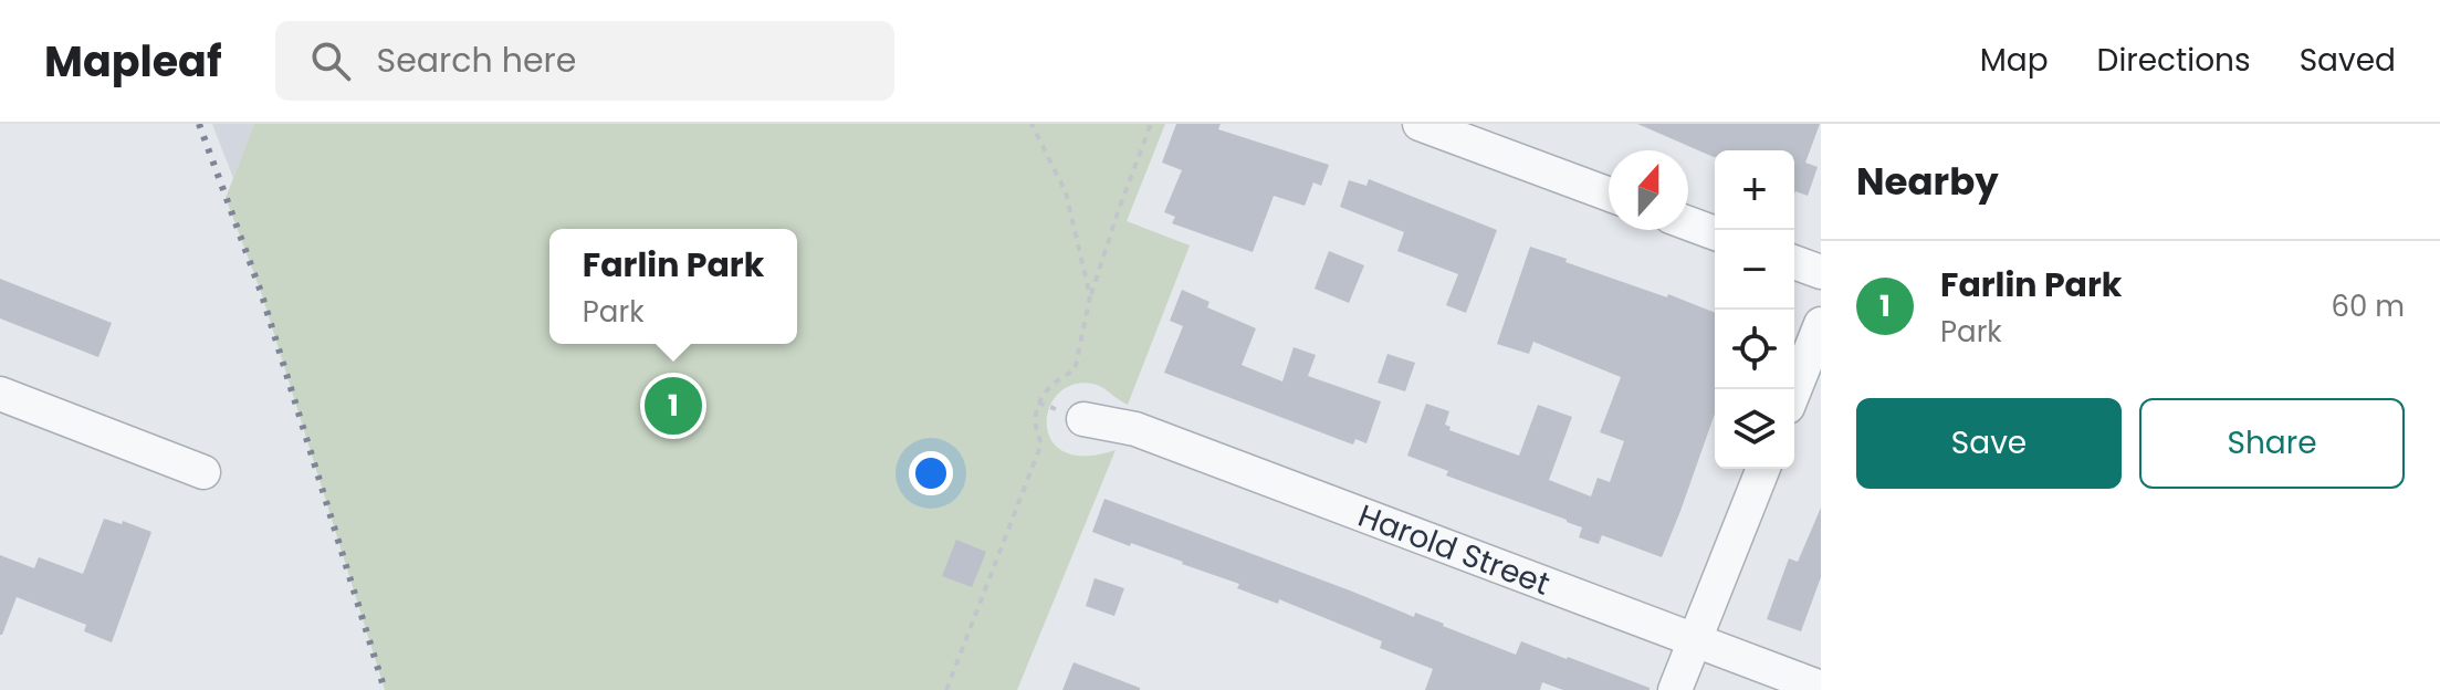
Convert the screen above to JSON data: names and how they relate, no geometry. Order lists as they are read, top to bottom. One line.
{"streets":{"street":["Harold Street"]},"north":"top","page":{"header":"Mapleaf","search":"Search here","nav":["Map","Directions","Saved"],"heading":"Nearby","map_buttons":["+","−"],"popup":["Farlin Park","Park"],"list":[{"mark":"1","name":"Farlin Park","note":"Park","value":"60 m"}],"buttons":["Save","Share"],"pins":"1"}}
